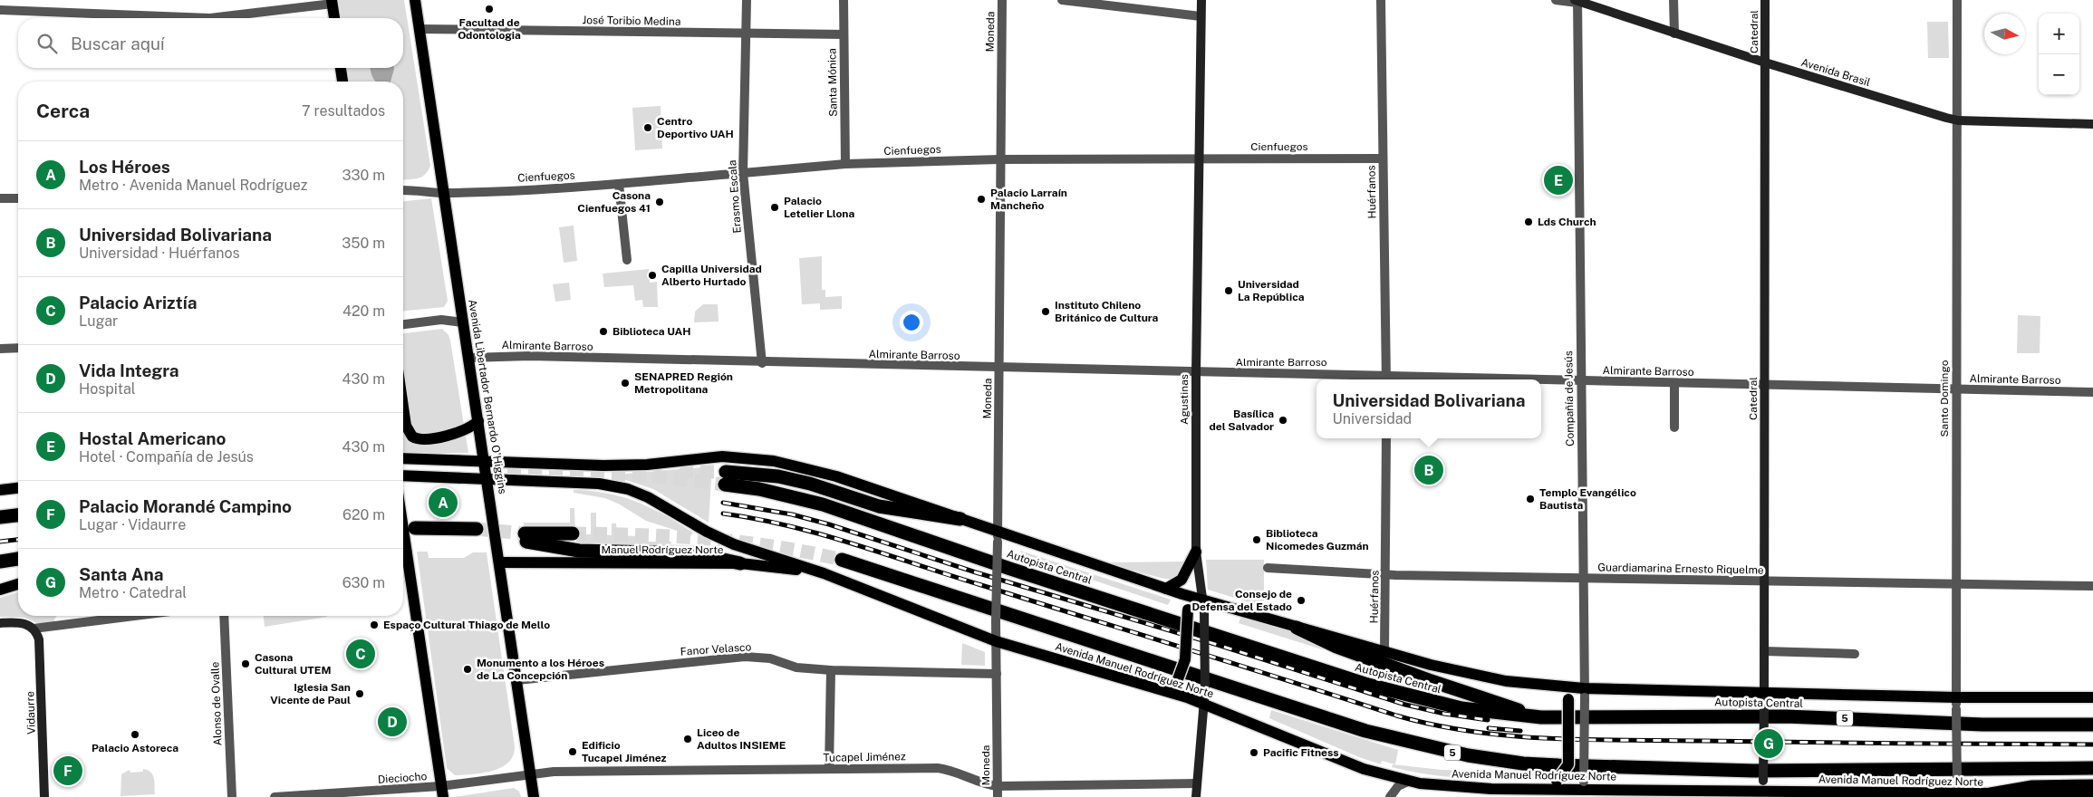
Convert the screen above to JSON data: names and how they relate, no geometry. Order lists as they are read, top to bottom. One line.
{"streets":{"highway":["Autopista Central","5"],"main road":["Catedral","Avenida Brasil","Avenida Libertador Bernardo O'Higgins","Agustinas","Manuel Rodríguez Norte","Avenida Manuel Rodríguez Norte","Vidaurre"],"street":["José Toribio Medina","Moneda","Santa Mónica","Cienfuegos","Huérfanos","Erasmo Escala","Almirante Barroso","Compañía de Jesús","Santo Domingo","Guardiamarina Ernesto Riquelme","Fanor Velasco","Alonso de Ovalle","Tucapel Jiménez","Dieciocho"]},"crossings":[["José Toribio Medina","Santa Mónica"],["José Toribio Medina","Erasmo Escala"],["José Toribio Medina","Avenida Libertador Bernardo O'Higgins"],["Moneda","Cienfuegos"],["Moneda","Almirante Barroso"],["Moneda","Fanor Velasco"],["Moneda","Avenida Manuel Rodríguez Norte"],["Moneda","Tucapel Jiménez"],["Catedral","Avenida Brasil"],["Catedral","Almirante Barroso"],["Catedral","Guardiamarina Ernesto Riquelme"],["Catedral","Avenida Manuel Rodríguez Norte"],["Avenida Brasil","Compañía de Jesús"],["Avenida Brasil","Santo Domingo"],["Santa Mónica","Cienfuegos"],["Cienfuegos","Huérfanos"],["Cienfuegos","Erasmo Escala"],["Cienfuegos","Avenida Libertador Bernardo O'Higgins"],["Cienfuegos","Agustinas"],["Huérfanos","Almirante Barroso"],["Huérfanos","Guardiamarina Ernesto Riquelme"],["Erasmo Escala","Almirante Barroso"],["Almirante Barroso","Avenida Libertador Bernardo O'Higgins"],["Almirante Barroso","Compañía de Jesús"],["Almirante Barroso","Santo Domingo"],["Almirante Barroso","Agustinas"],["Avenida Libertador Bernardo O'Higgins","Manuel Rodríguez Norte"],["Avenida Libertador Bernardo O'Higgins","Fanor Velasco"],["Avenida Libertador Bernardo O'Higgins","Avenida Manuel Rodríguez Norte"],["Avenida Libertador Bernardo O'Higgins","Tucapel Jiménez"],["Avenida Libertador Bernardo O'Higgins","Dieciocho"],["Compañía de Jesús","Guardiamarina Ernesto Riquelme"],["Compañía de Jesús","Avenida Manuel Rodríguez Norte"],["Santo Domingo","Guardiamarina Ernesto Riquelme"],["Santo Domingo","Avenida Manuel Rodríguez Norte"],["Agustinas","Avenida Manuel Rodríguez Norte"],["Agustinas","Tucapel Jiménez"],["Manuel Rodríguez Norte","Avenida Manuel Rodríguez Norte"],["Tucapel Jiménez","Dieciocho"]],"places":["Facultad de Odontologia","Centro Deportivo UAH","Palacio Larraín Mancheño","Casona Cienfuegos 41","Palacio Letelier Llona","Lds Church","Capilla Universidad Alberto Hurtado","Universidad La República","Instituto Chileno Británico de Cultura","Biblioteca UAH","SENAPRED Región Metropolitana","Basílica del Salvador","Templo Evangélico Bautista","Biblioteca Nicomedes Guzmán","Consejo de Defensa del Estado","Espaço Cultural Thiago de Mello","Casona Cultural UTEM","Monumento a los Héroes de La Concepción","Iglesia San Vicente de Paul","Palacio Astoreca","Liceo de Adultos INSIEME","Edificio Tucapel Jiménez","Pacific Fitness"],"north":"right","page":{"map_buttons":["+","−"],"search":"Buscar aquí","heading":["Cerca","7 resultados"],"list":[{"mark":"A","name":"Los Héroes","note":"Metro · Avenida Manuel Rodríguez","value":"330 m"},{"mark":"B","name":"Universidad Bolivariana","note":"Universidad · Huérfanos","value":"350 m"},{"mark":"C","name":"Palacio Ariztía","note":"Lugar","value":"420 m"},{"mark":"D","name":"Vida Integra","note":"Hospital","value":"430 m"},{"mark":"E","name":"Hostal Americano","note":"Hotel · Compañía de Jesús","value":"430 m"},{"mark":"F","name":"Palacio Morandé Campino","note":"Lugar · Vidaurre","value":"620 m"},{"mark":"G","name":"Santa Ana","note":"Metro · Catedral","value":"630 m"}],"pins":["E","B","A","C","D","G","F"],"popup":["Universidad Bolivariana","Universidad"]}}
